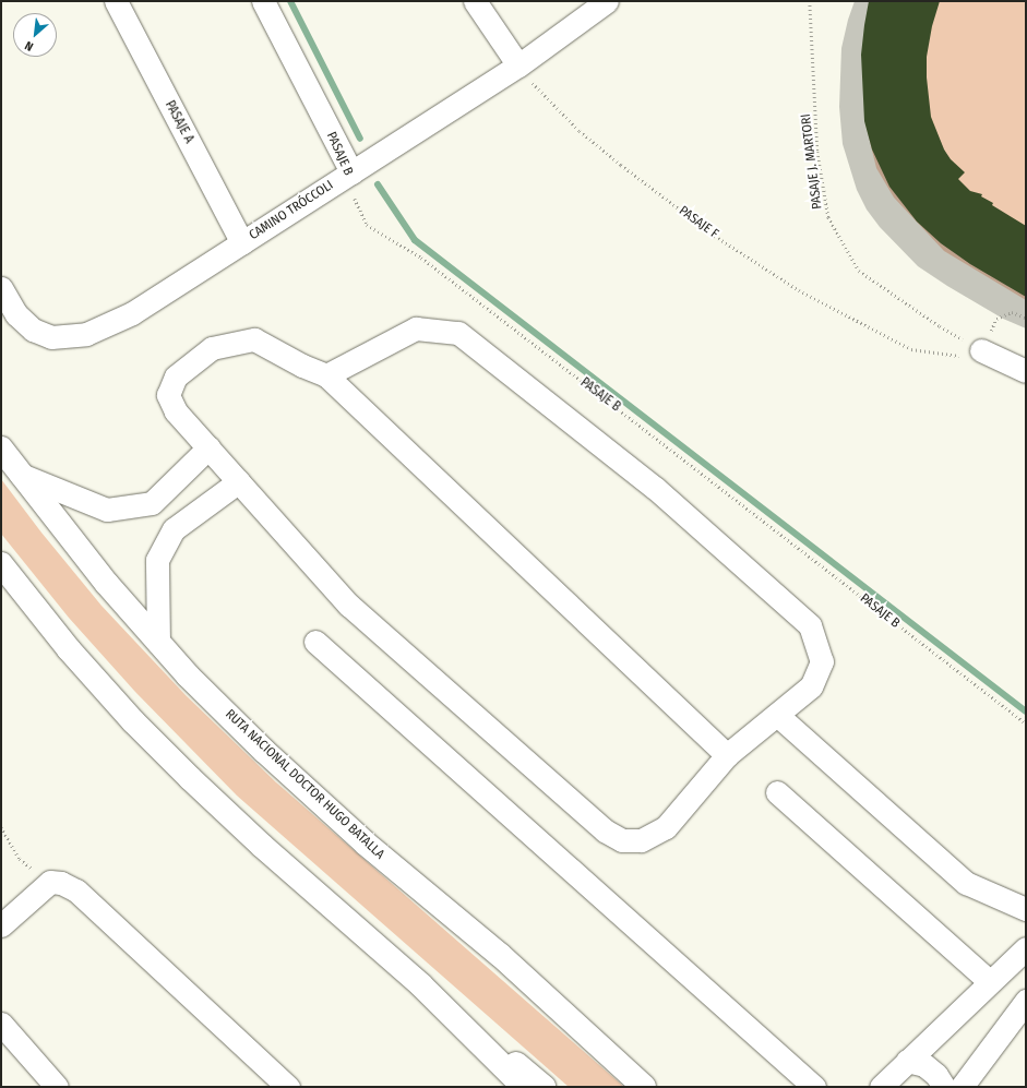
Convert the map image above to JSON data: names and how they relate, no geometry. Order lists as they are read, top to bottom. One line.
{"streets":{"highway":["RUTA NACIONAL DOCTOR HUGO BATALLA"],"street":["PASAJE A","PASAJE B","CAMINO TRÓCCOLI"],"path":["PASAJE J. MARTORI","PASAJE F"]},"crossings":[["PASAJE A","CAMINO TRÓCCOLI"],["PASAJE B","CAMINO TRÓCCOLI"],["PASAJE J. MARTORI","PASAJE F"],["CAMINO TRÓCCOLI","PASAJE F"]],"north":"bottom left"}
